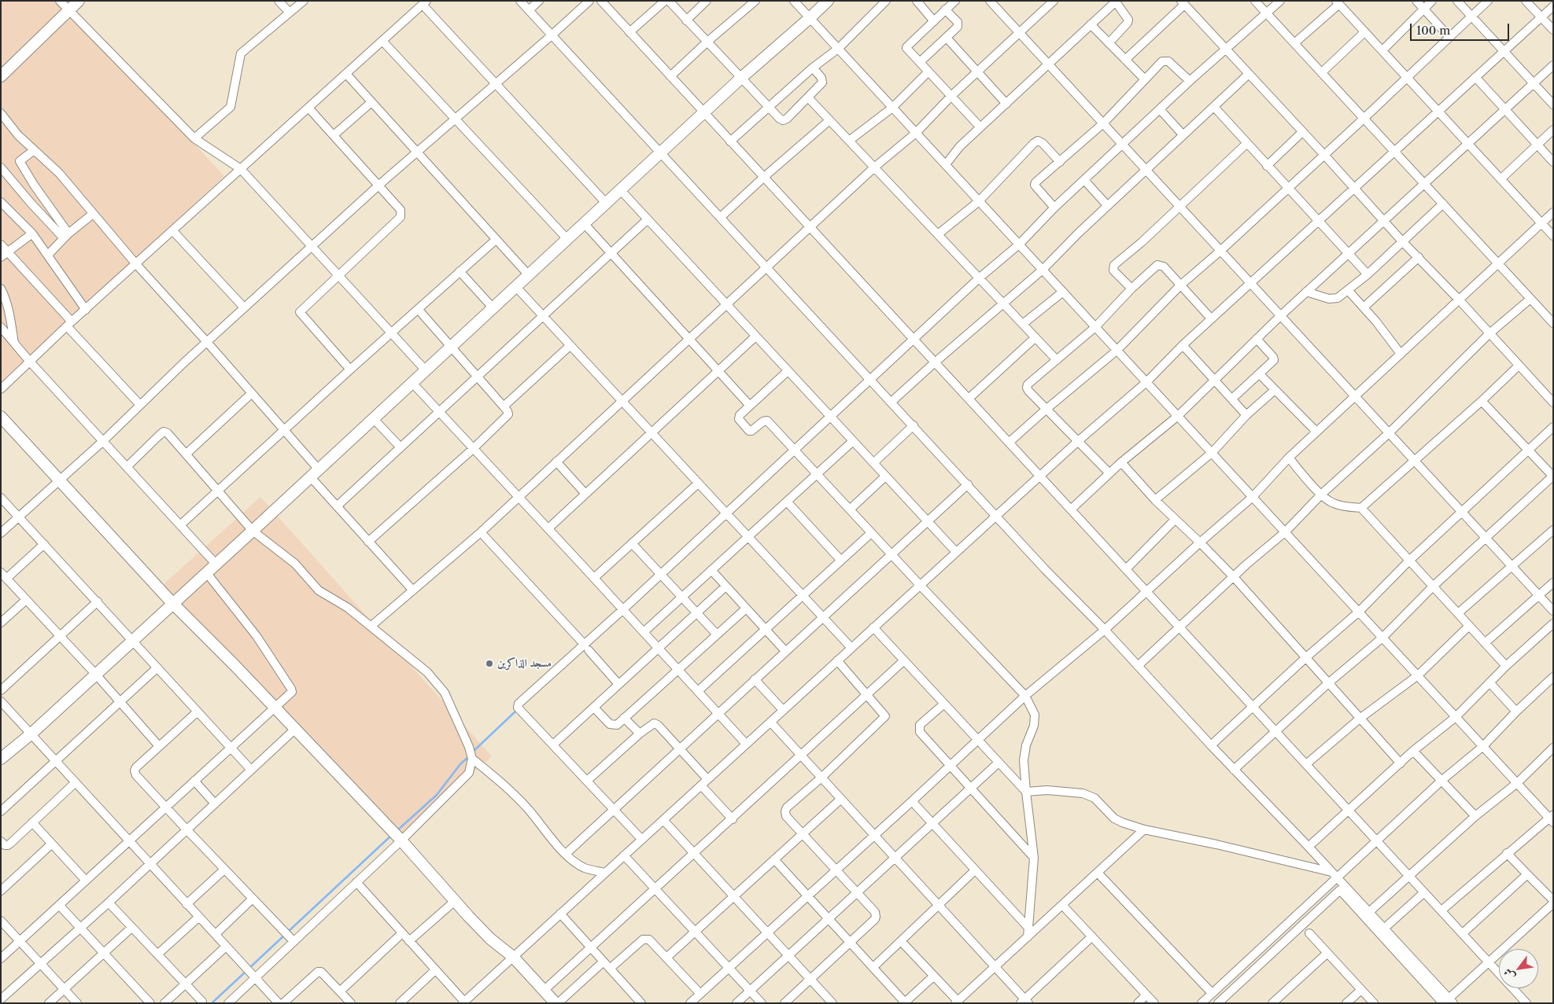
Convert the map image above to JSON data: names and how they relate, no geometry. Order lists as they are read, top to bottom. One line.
{"places":["مسجد الذاكرين"],"scale_bar":"100 m","north":"bottom left"}
